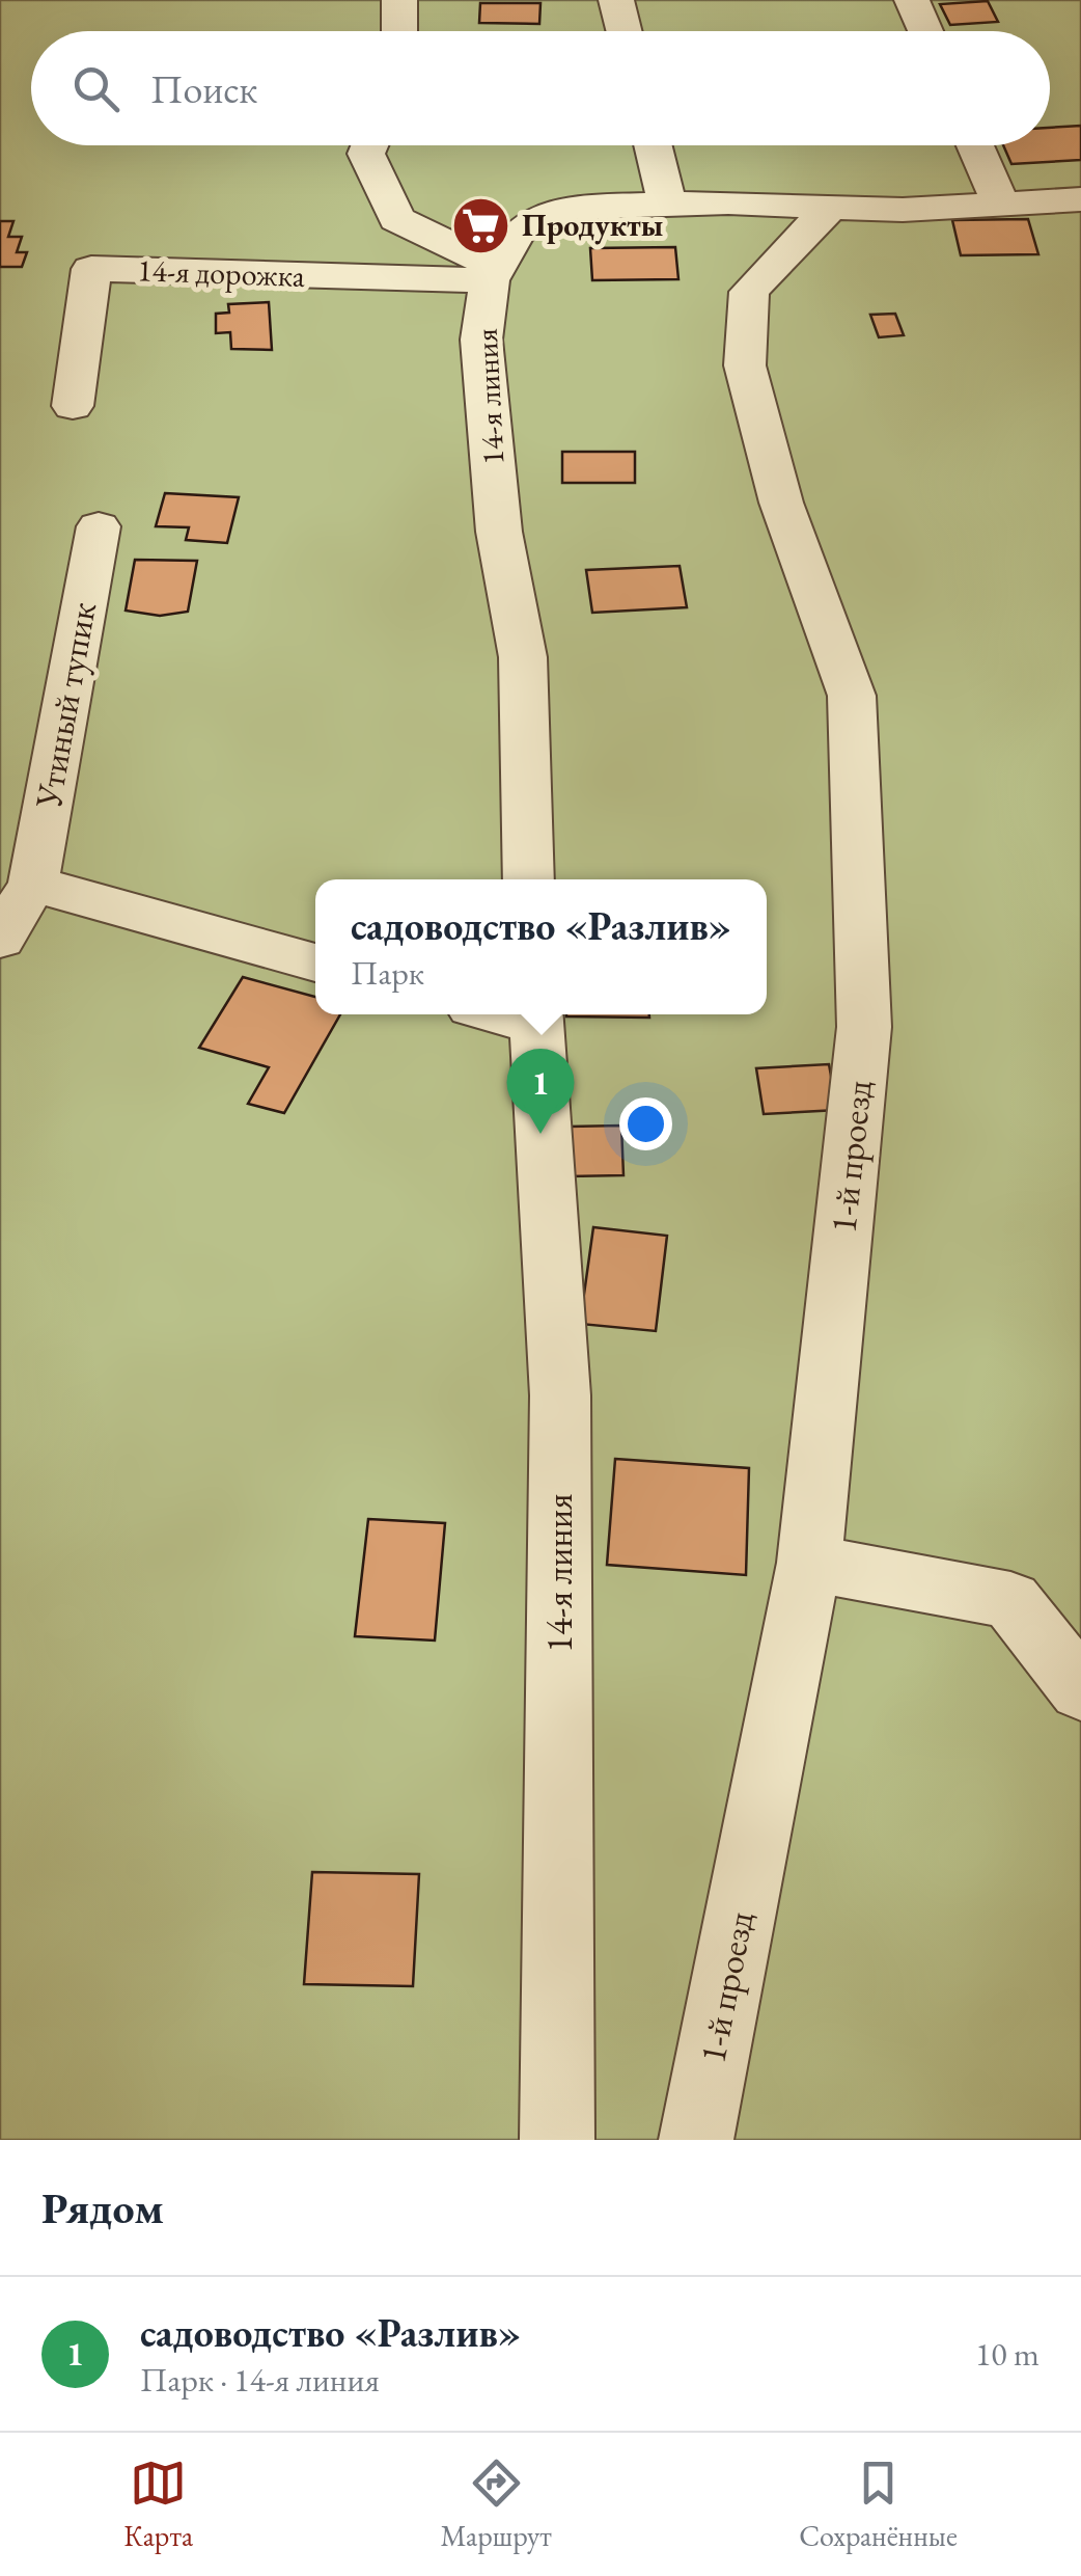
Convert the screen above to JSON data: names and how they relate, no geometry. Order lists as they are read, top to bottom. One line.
{"streets":{"street":["14-я дорожка","14-я линия","Утиный тупик","1-й проезд"]},"crossings":[["14-я дорожка","14-я линия"],["14-я линия","1-й проезд"]],"places":{"supermarket":["Продукты"]},"page":{"search":"Поиск","popup":["садоводство «Разлив»","Парк"],"pins":"1","heading":"Рядом","list":[{"mark":"1","name":"садоводство «Разлив»","note":"Парк · 14-я линия","value":"10 m"}],"nav":["Карта","Маршрут","Сохранённые"]}}
